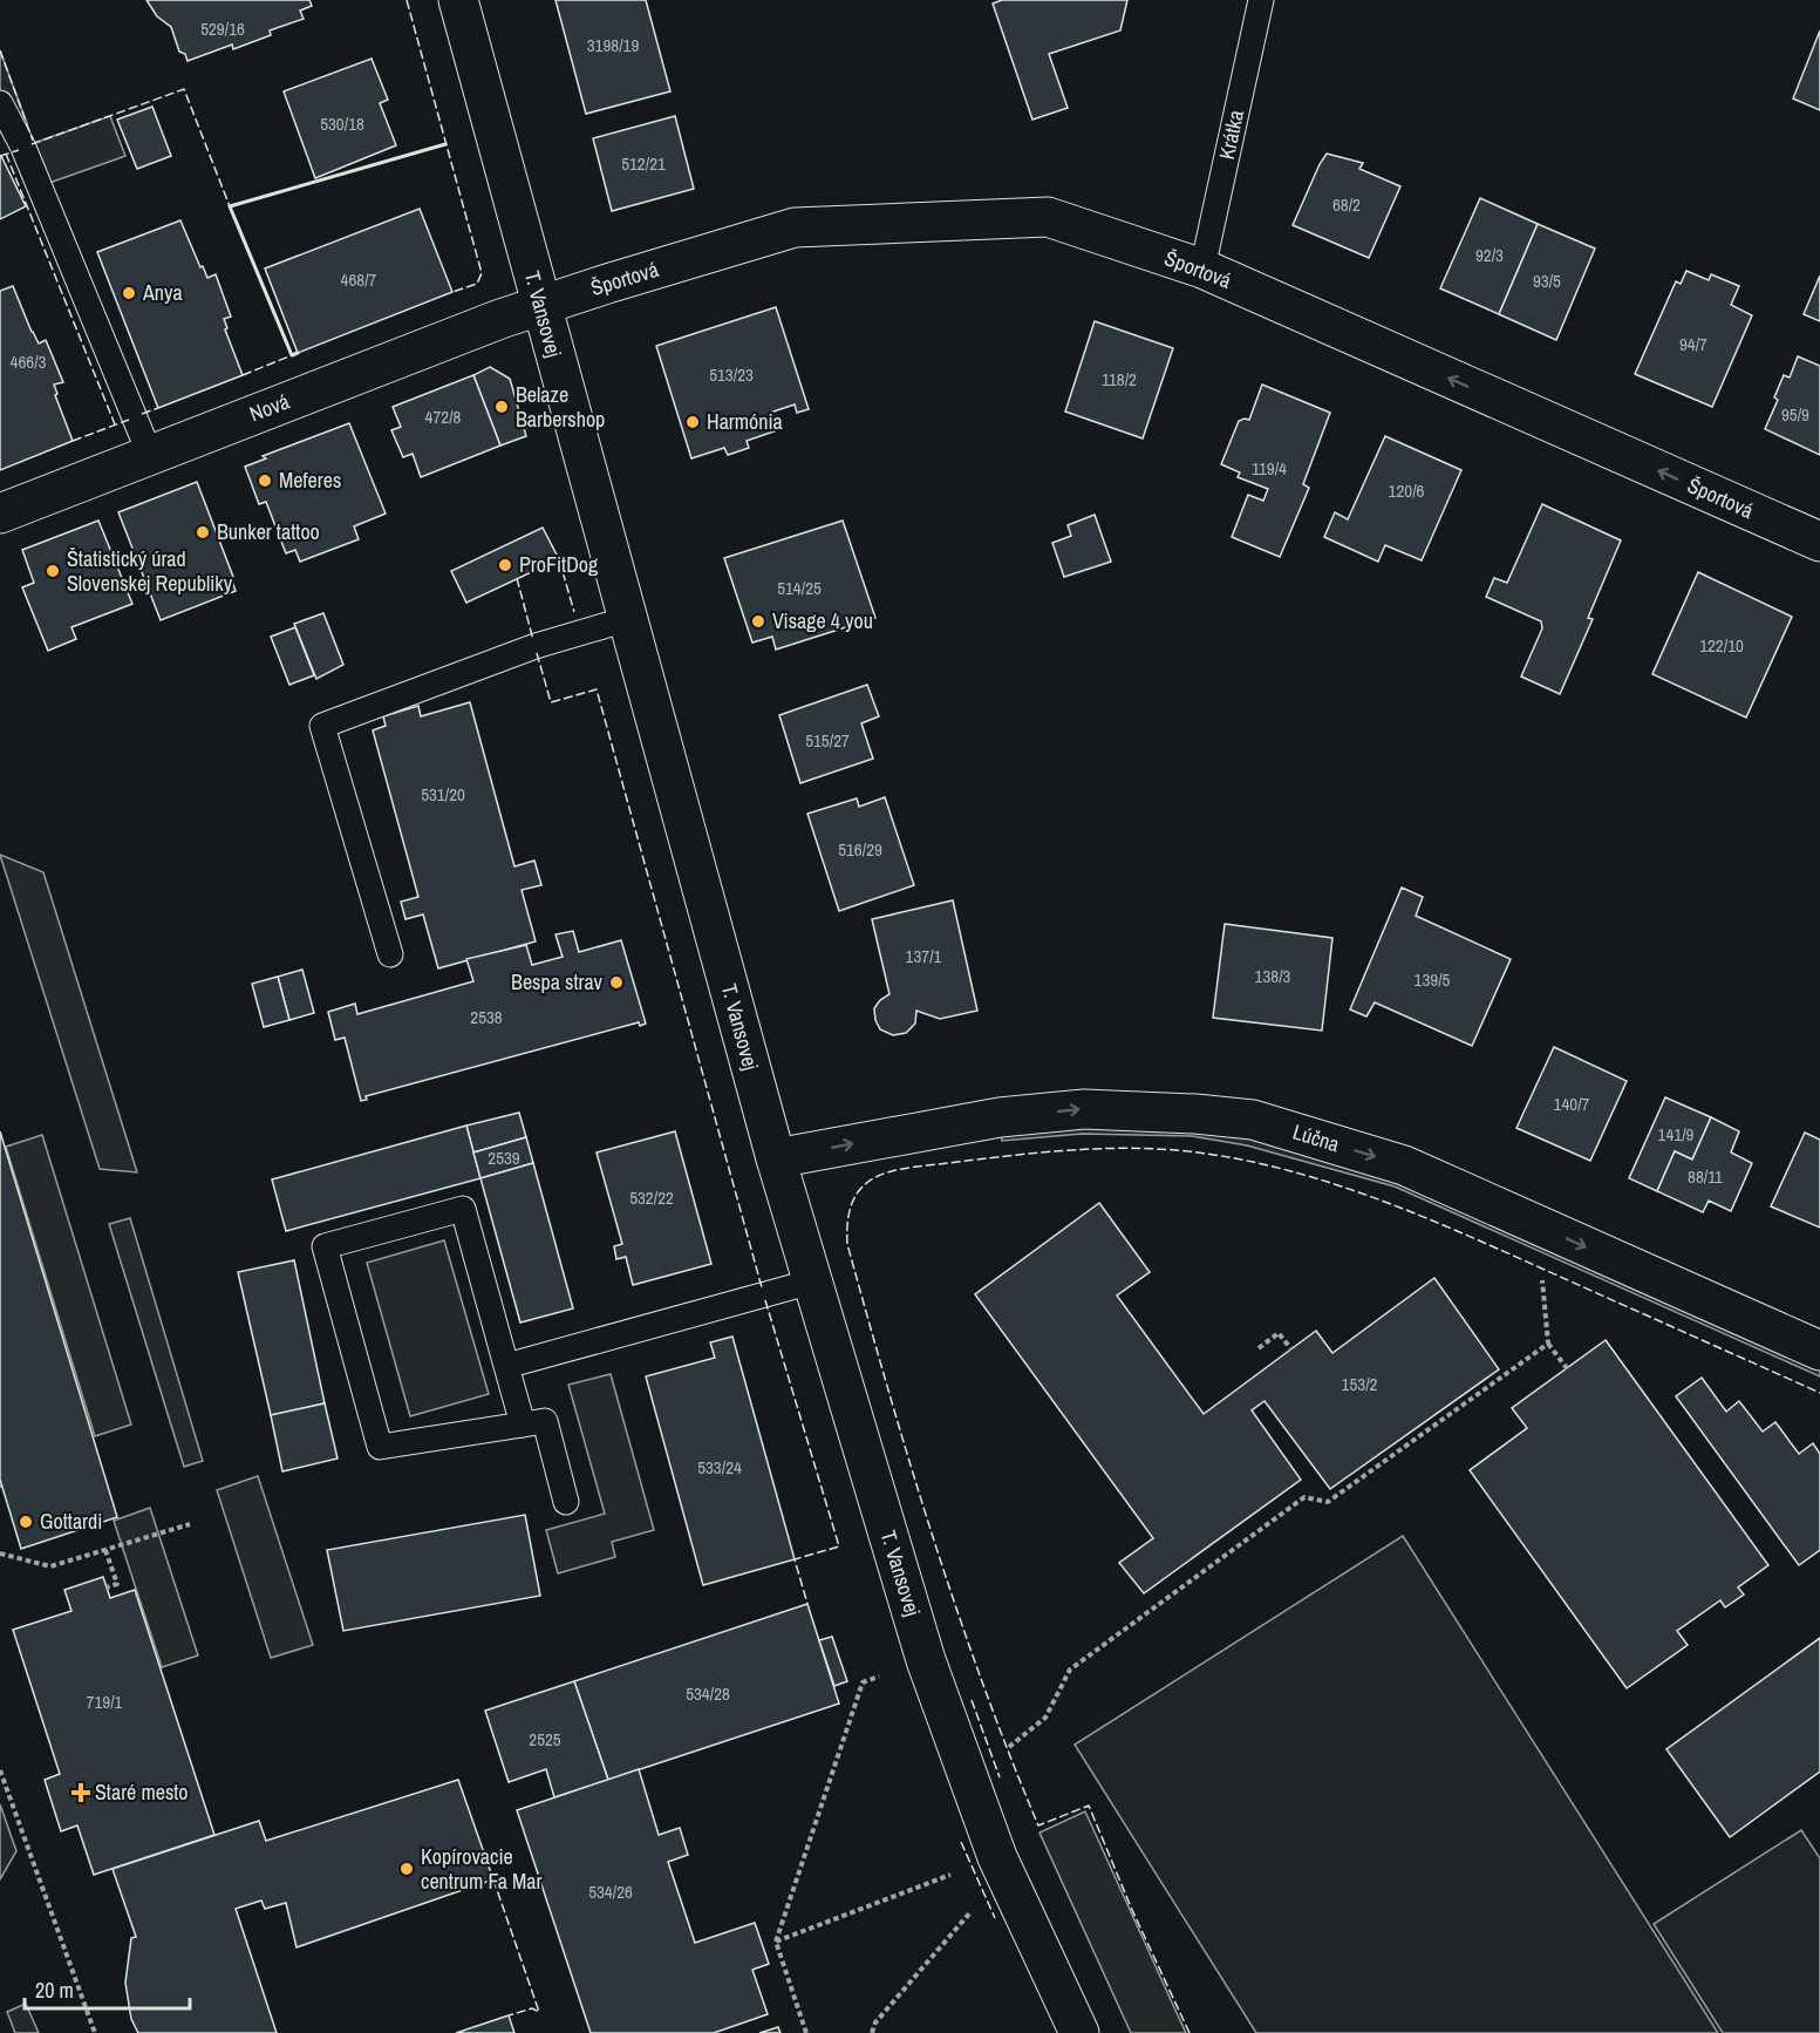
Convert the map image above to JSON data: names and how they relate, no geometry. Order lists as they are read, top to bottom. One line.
{"streets":{"street":["Športová","T. Vansovej","Nová","Lúčna"],"lane":["Krátka"]},"crossings":[["Krátka","Športová"],["Športová","T. Vansovej"],["Športová","Nová"],["T. Vansovej","Nová"],["T. Vansovej","Lúčna"]],"one_way":["Športová","Lúčna"],"places":{"other":["Anya","Belaze Barbershop","Harmónia","Meferes","Bunker tattoo","ProFitDog","Štatistický úrad Slovenskej Republiky","Visage 4 you","Bespa strav","Gottardi","Kopírovacie centrum Fa Mar"],"health":["Staré mesto"]},"house_numbers":["529/16","3198/19","530/18","512/21","68/2","92/3","468/7","93/5","94/7","466/3","513/23","118/2","95/9","472/8","119/4","120/6","514/25","122/10","515/27","531/20","516/29","137/1","138/3","139/5","2538","140/7","141/9","2539","88/11","532/22","153/2","533/24","534/28","719/1","2525","534/26"],"scale_bar":"20 m"}
